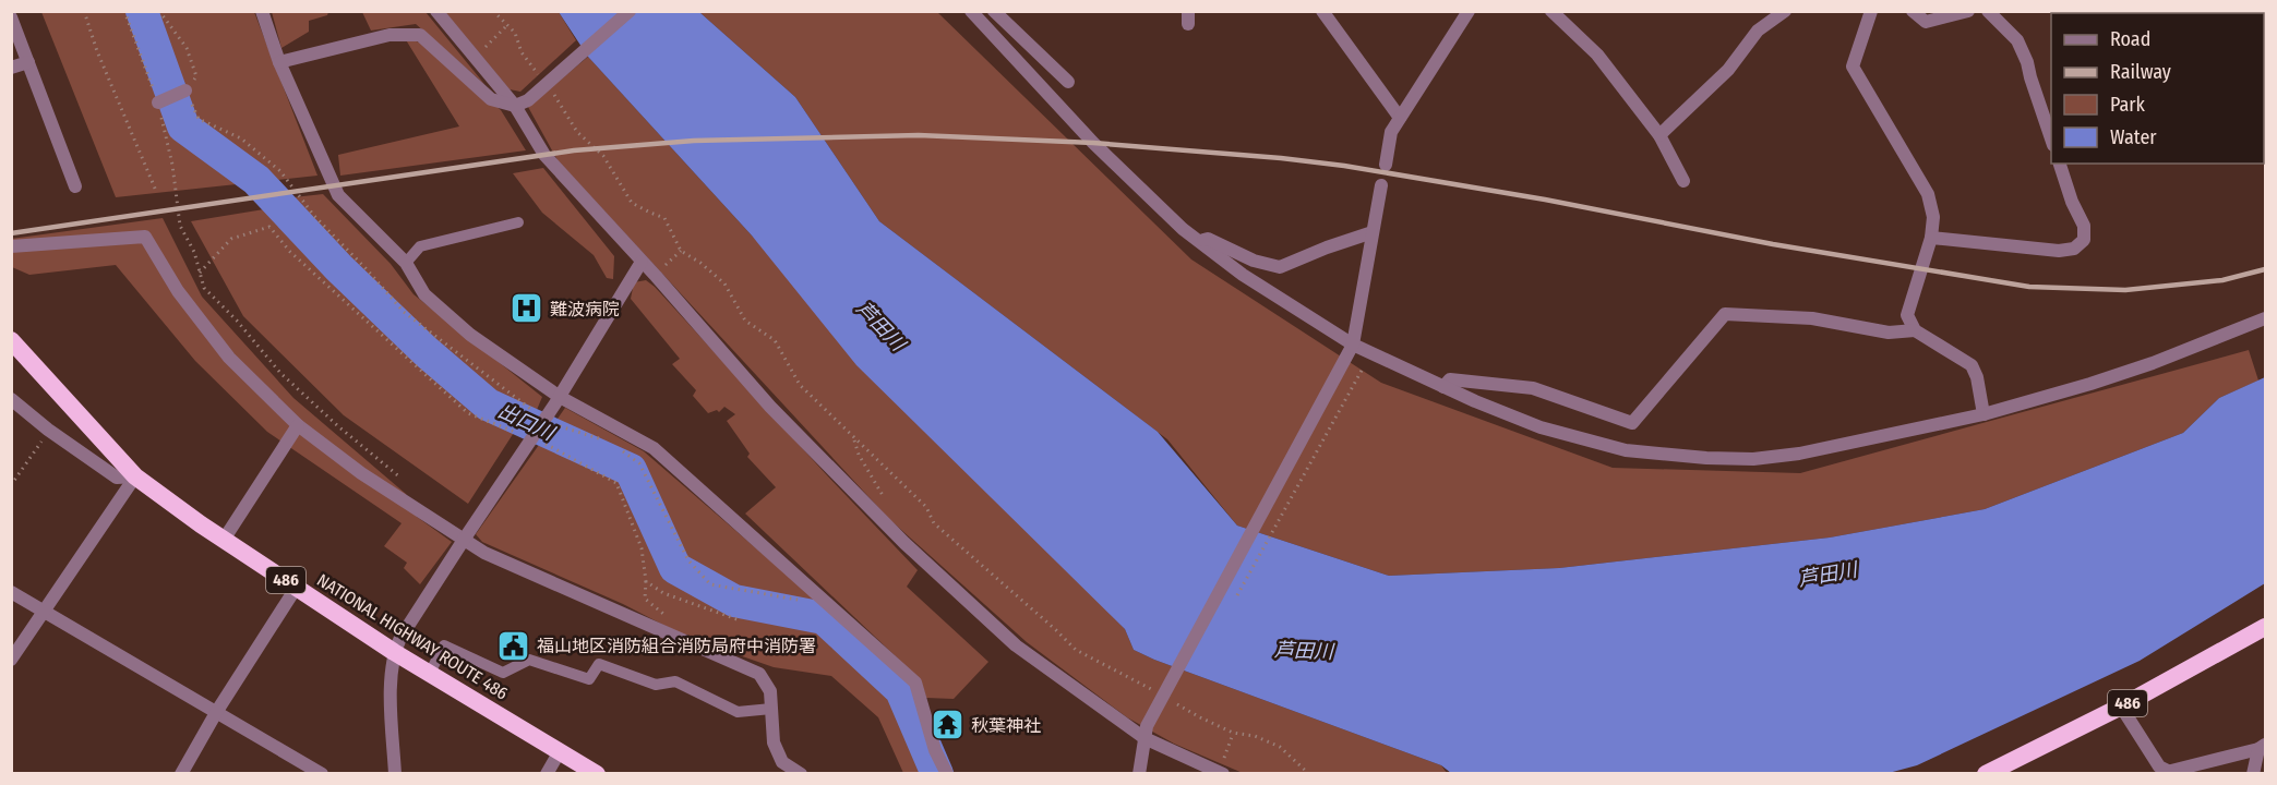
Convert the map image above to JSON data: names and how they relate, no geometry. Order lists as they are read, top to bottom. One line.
{"streets":{"highway":["486","NATIONAL HIGHWAY ROUTE 486"]},"water":["芦田川","出口川"],"places":{"hospital":["難波病院"],"public building":["福山地区消防組合消防局府中消防署"],"temple":["秋葉神社"]},"legend":["Road","Railway","Park","Water"]}
